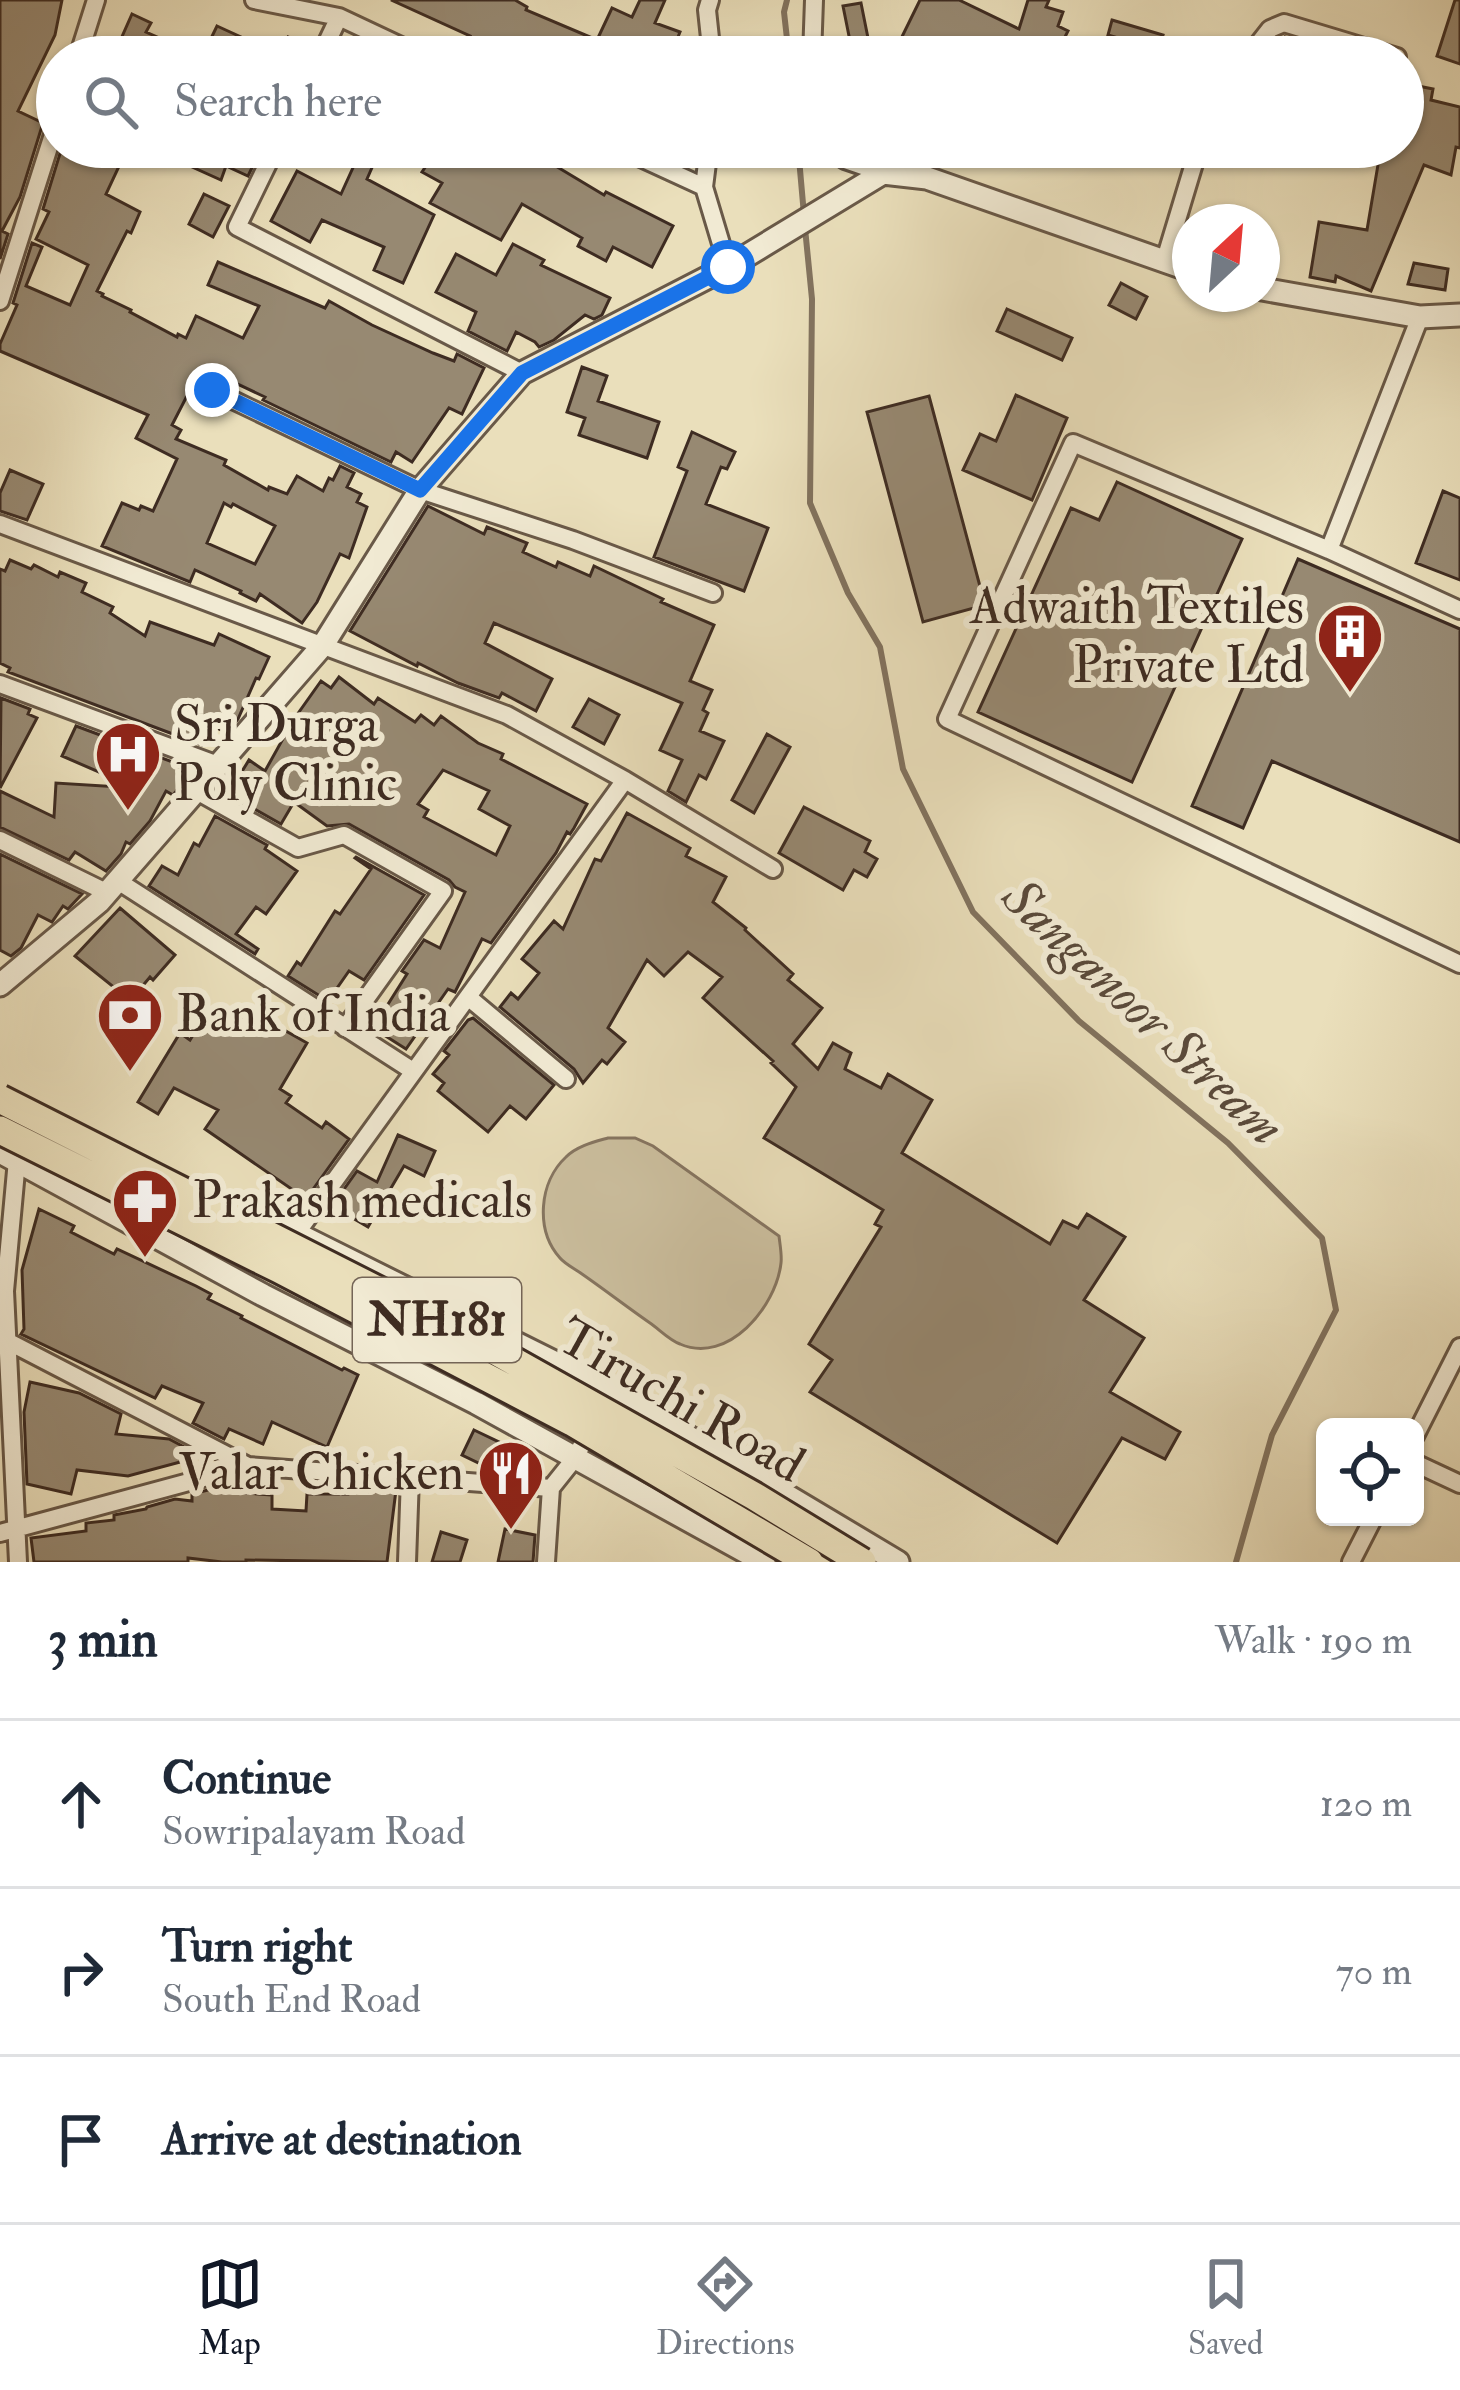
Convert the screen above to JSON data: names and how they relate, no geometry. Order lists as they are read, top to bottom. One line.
{"streets":{"highway":["NH181","Tiruchi Road"]},"water":["Sanganoor Stream"],"places":{"building":["Adwaith Textiles Private Ltd"],"hospital":["Sri Durga Poly Clinic"],"bank":["Bank of India"],"pharmacy":["Prakash medicals"],"restaurant":["Valar Chicken"]},"north":"top right","page":{"search":"Search here","heading":["3 min","Walk · 190 m"],"list":[["Continue","Sowripalayam Road","120 m"],["Turn right","South End Road","70 m"],"Arrive at destination"],"nav":["Map","Directions","Saved"]}}
